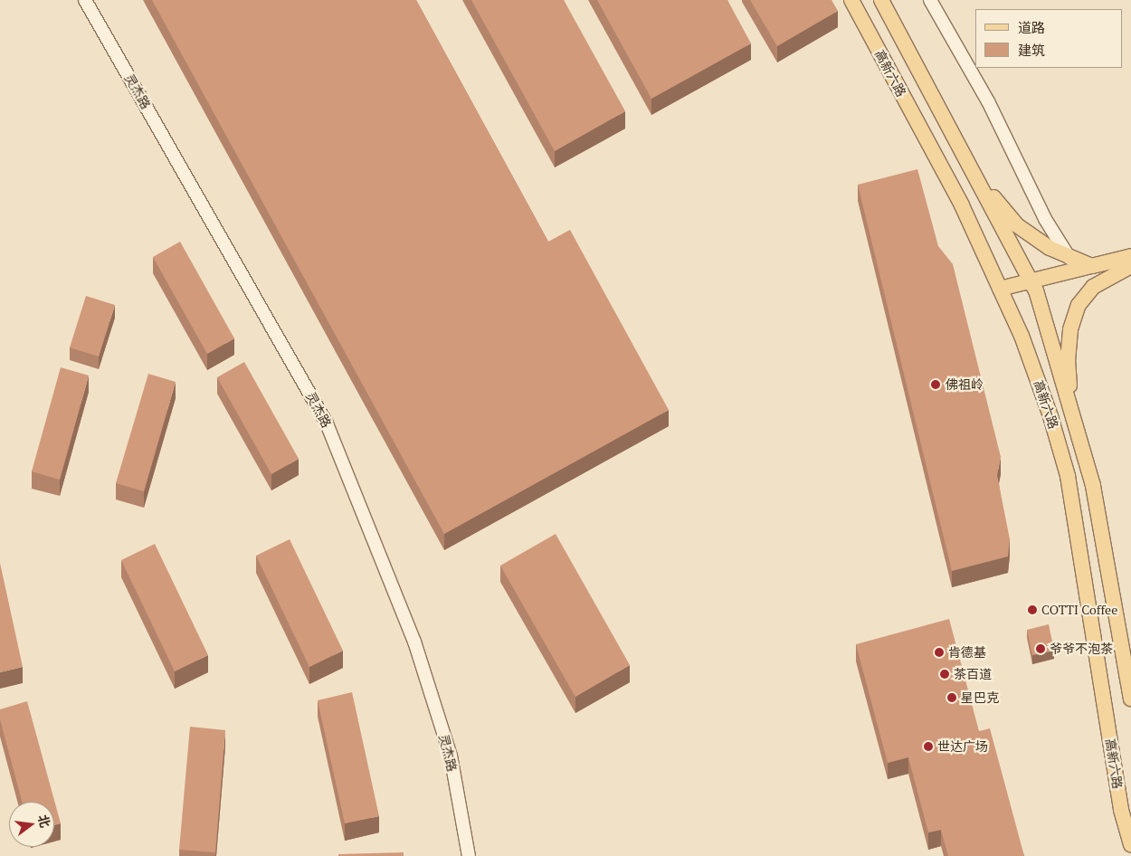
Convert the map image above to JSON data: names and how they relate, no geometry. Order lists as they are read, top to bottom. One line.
{"streets":{"main road":["高新六路"],"street":["灵杰路"]},"places":["佛祖岭","COTTI Coffee","爷爷不泡茶","肯德基","茶百道","星巴克","世达广场"],"legend":["道路","建筑"],"north":"right"}
